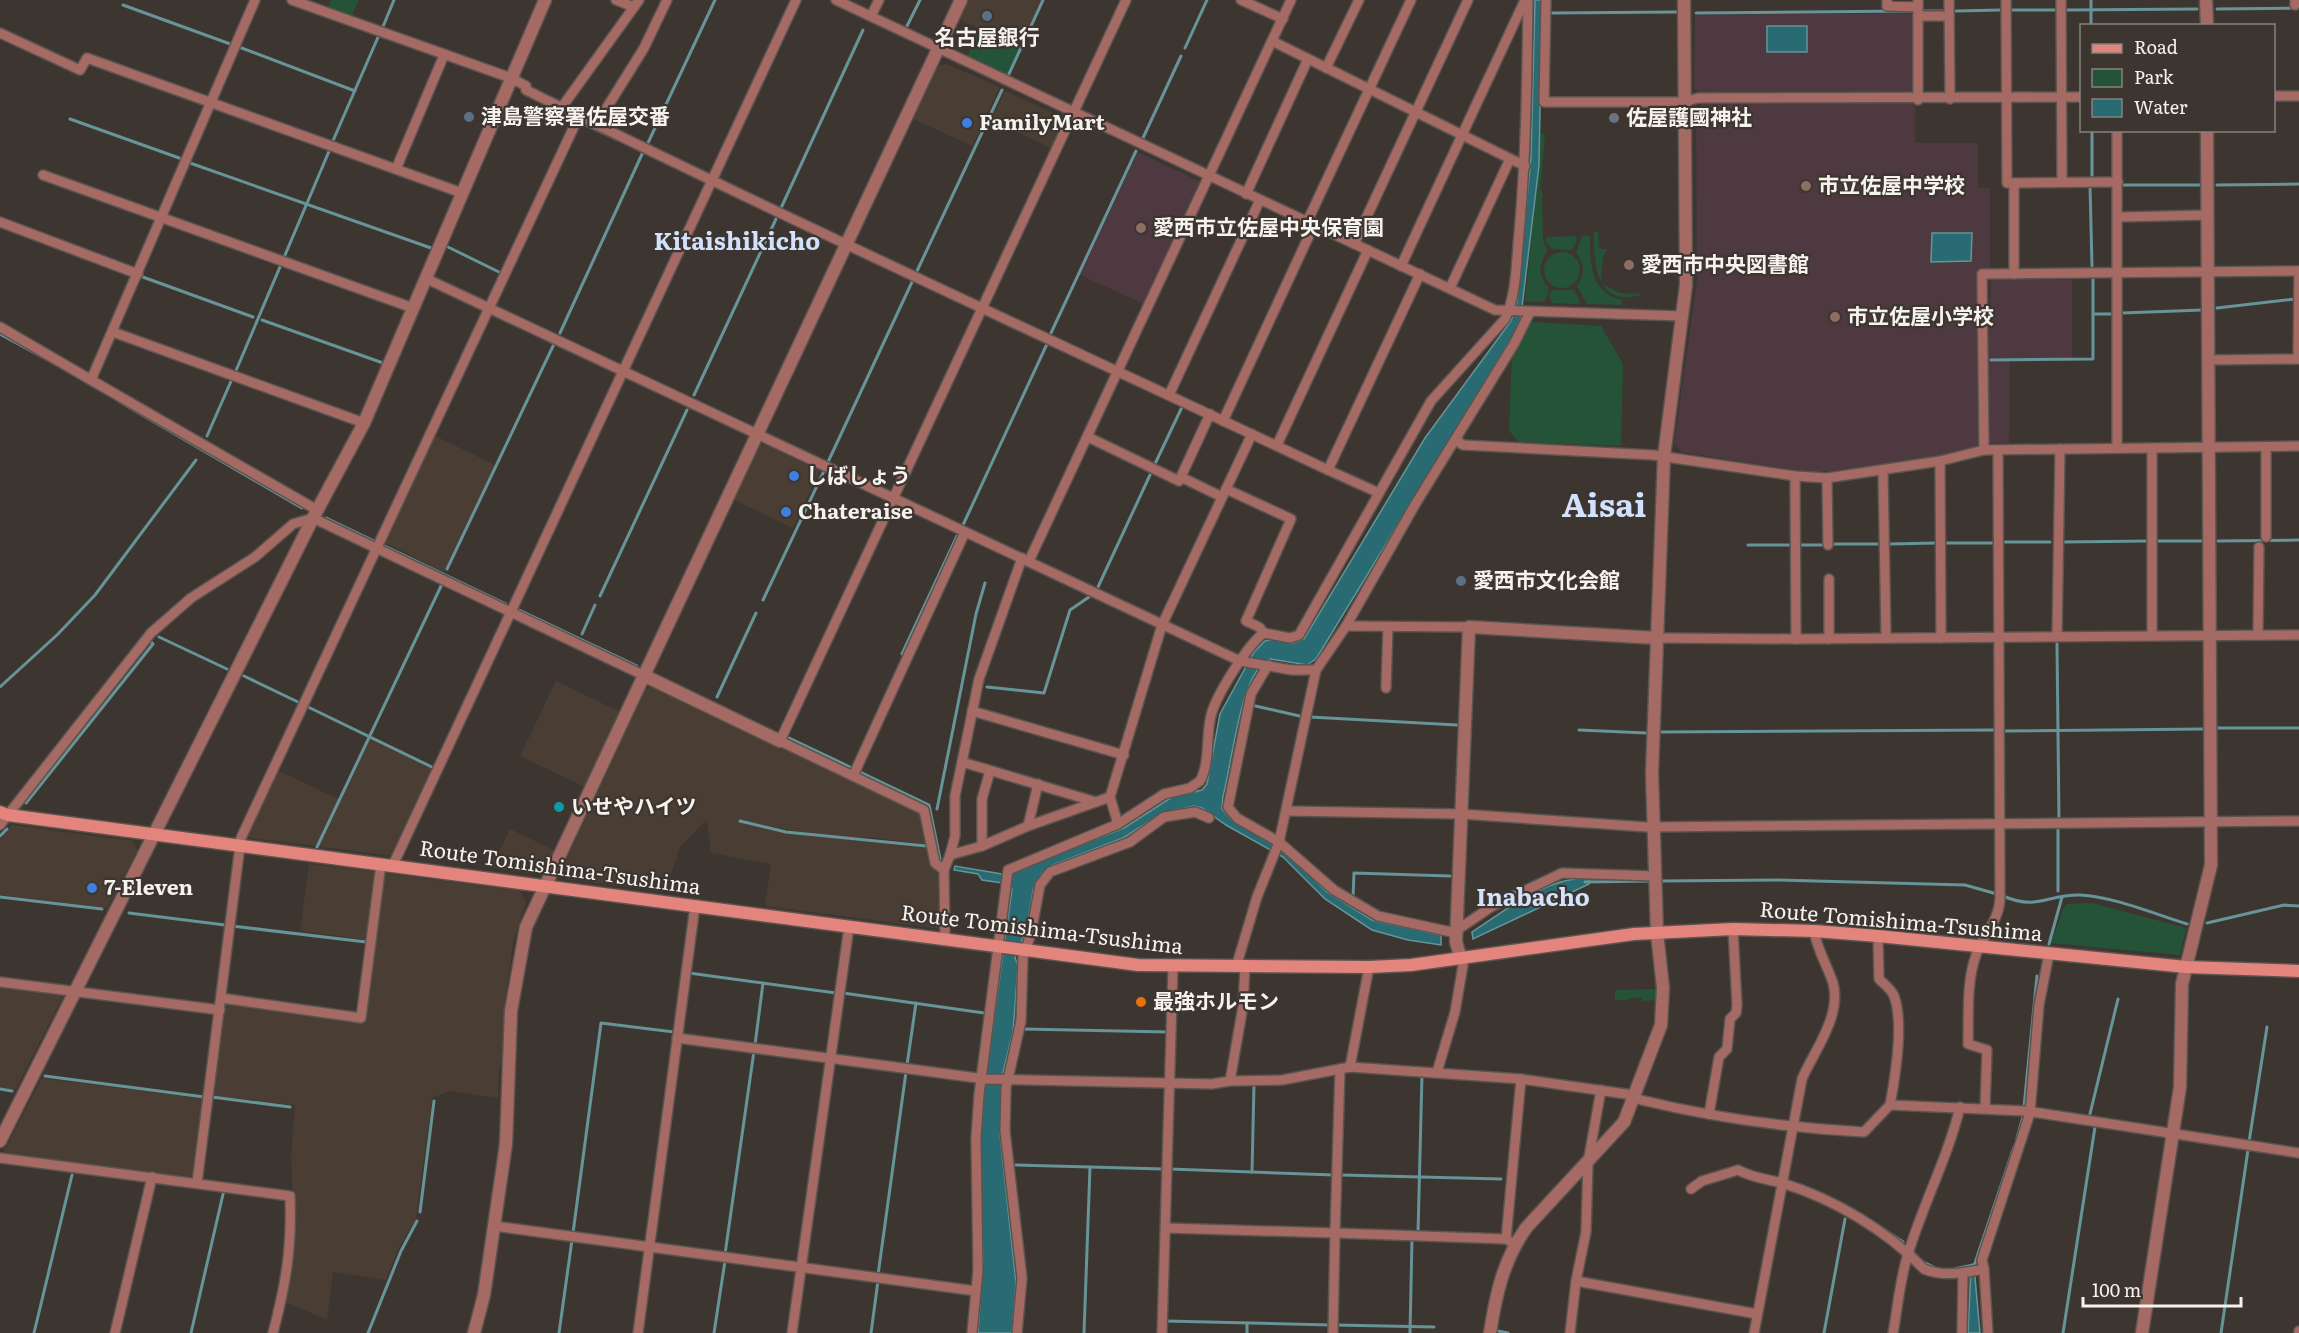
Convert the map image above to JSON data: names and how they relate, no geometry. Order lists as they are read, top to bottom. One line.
{"streets":{"main road":["Route Tomishima-Tsushima"]},"districts":["Kitaishikicho","Aisai","Inabacho"],"places":["名古屋銀行","津島警察署佐屋交番","佐屋護國神社","FamilyMart","市立佐屋中学校","愛西市立佐屋中央保育園","愛西市中央図書館","市立佐屋小学校","しばしょう","Chateraise","愛西市文化会館","いせやハイツ","7-Eleven","最強ホルモン"],"legend":["Road","Park","Water"],"scale_bar":"100 m"}
